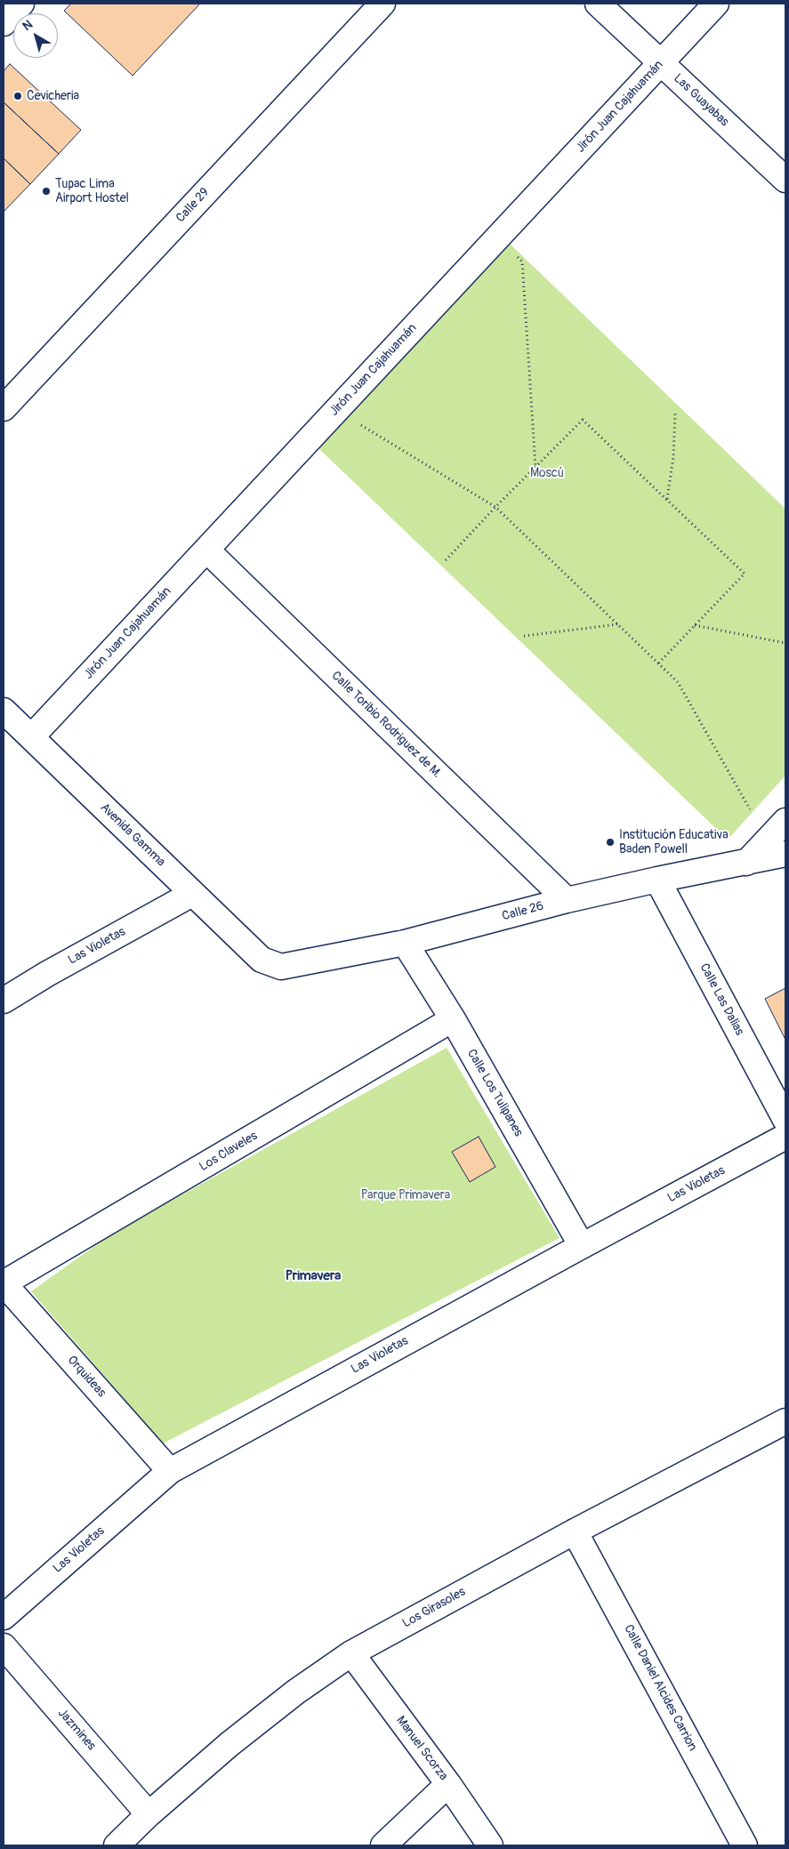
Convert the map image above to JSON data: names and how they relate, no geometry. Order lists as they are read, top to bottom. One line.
{"streets":{"street":["Las Guayabas","Jirón Juan Cajahuamán","Calle 29","Calle Toribio Rodriguez de M.","Avenida Gamma","Calle 26","Las Violetas","Calle Las Dalias","Calle Los Tulipanes","Los Claveles","Orquideas","Los Girasoles","Calle Daniel Alcides Carrion","Jazmines","Manuel Scorza"]},"crossings":[["Las Guayabas","Jirón Juan Cajahuamán"],["Jirón Juan Cajahuamán","Calle Toribio Rodriguez de M."],["Jirón Juan Cajahuamán","Avenida Gamma"],["Calle Toribio Rodriguez de M.","Calle 26"],["Avenida Gamma","Calle 26"],["Avenida Gamma","Las Violetas"],["Calle 26","Calle Las Dalias"],["Calle 26","Calle Los Tulipanes"],["Las Violetas","Calle Los Tulipanes"],["Las Violetas","Orquideas"],["Calle Los Tulipanes","Los Claveles"],["Los Claveles","Orquideas"],["Los Girasoles","Calle Daniel Alcides Carrion"],["Los Girasoles","Jazmines"],["Los Girasoles","Manuel Scorza"]],"districts":["Primavera"],"parks":["Moscú","Parque Primavera"],"places":["Cevicheria","Tupac Lima Airport Hostel","Institución Educativa Baden Powell"],"north":"top left"}
